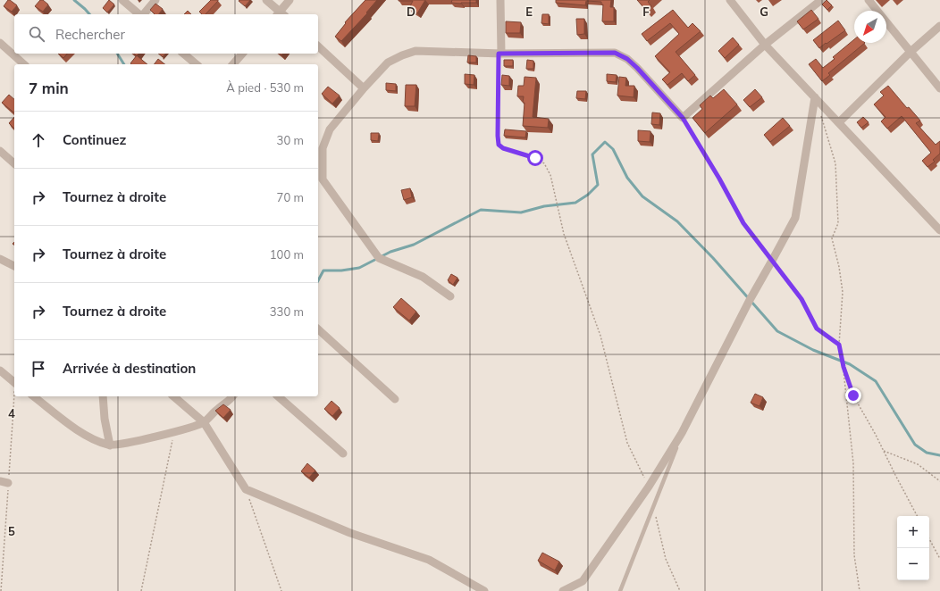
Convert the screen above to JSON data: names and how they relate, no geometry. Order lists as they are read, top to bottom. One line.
{"north":"bottom left","page":{"search":"Rechercher","heading":["7 min","À pied · 530 m"],"list":[["Continuez","30 m"],["Tournez à droite","70 m"],["Tournez à droite","100 m"],["Tournez à droite","330 m"],"Arrivée à destination"],"map_buttons":["+","−"]},"grid":{"columns":["D","E","F","G"],"rows":["4","5"]}}
